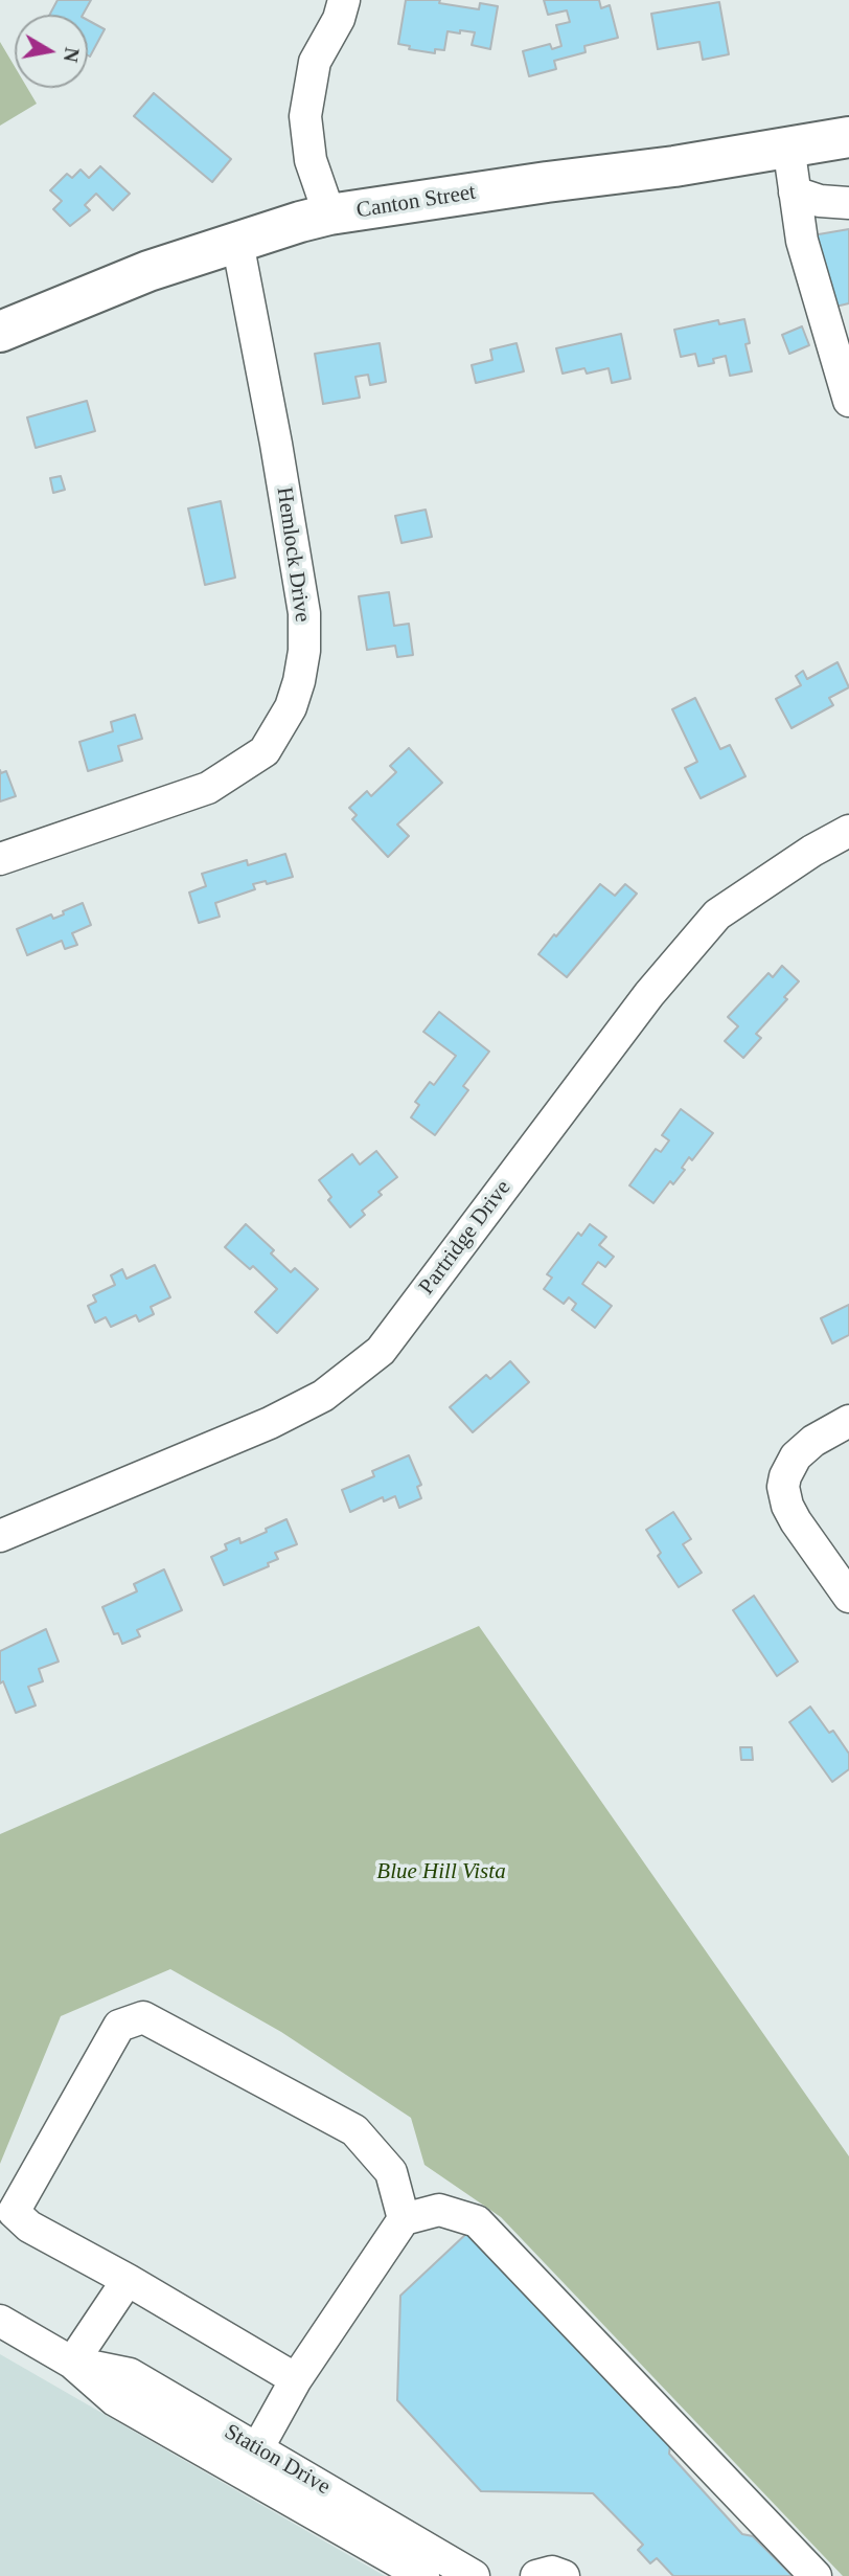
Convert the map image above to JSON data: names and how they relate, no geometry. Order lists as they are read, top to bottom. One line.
{"streets":{"main road":["Canton Street"],"street":["Hemlock Drive","Partridge Drive","Station Drive"]},"crossings":[["Canton Street","Hemlock Drive"]],"parks":["Blue Hill Vista"],"north":"right"}
